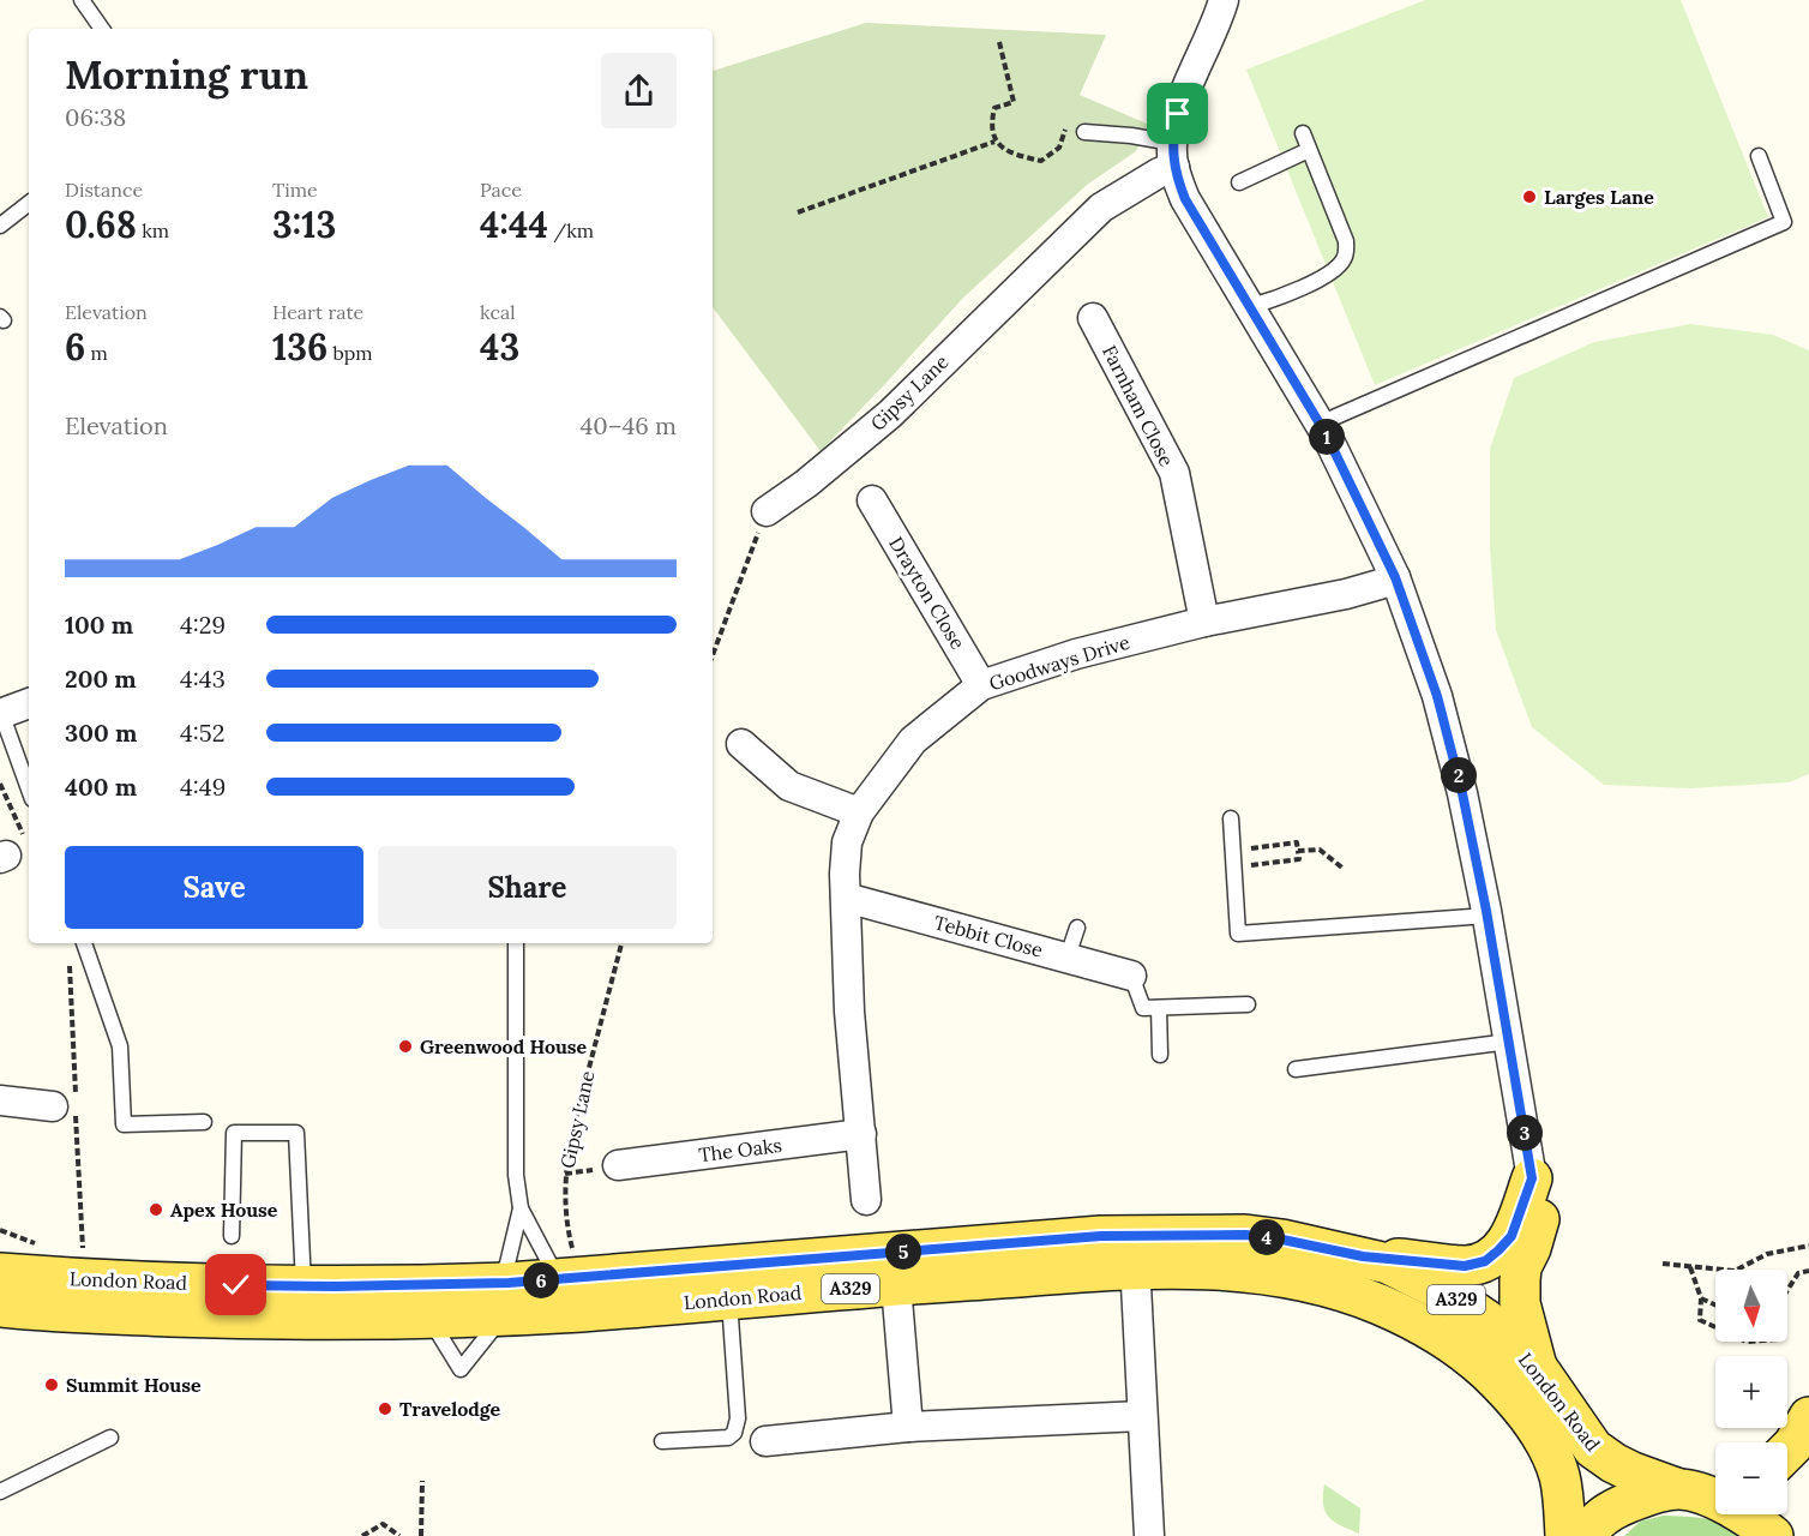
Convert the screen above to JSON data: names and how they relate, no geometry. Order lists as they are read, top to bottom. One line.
{"streets":{"main road":["London Road","A329"],"street":["Gipsy Lane","Farnham Close","Drayton Close","Goodways Drive","Tebbit Close","The Oaks"]},"crossings":[["Gipsy Lane","London Road"],["Farnham Close","Goodways Drive"],["Drayton Close","Goodways Drive"],["Goodways Drive","Tebbit Close"],["London Road","A329"]],"places":["Larges Lane","Greenwood House","Apex House","Summit House","Travelodge"],"north":"bottom","page":{"heading":["Morning run","06:38"],"stats":[["Distance","0.68 km"],["Time","3:13"],["Pace","4:44 /km"],["Elevation","6 m"],["Heart rate","136 bpm"],["kcal","43"]],"chart":["Elevation","40–46 m"],"pins":["1","2","3","4","5","6"],"list":[{"name":"100 m","note":"4:29"},{"name":"200 m","note":"4:43"},{"name":"300 m","note":"4:52"},{"name":"400 m","note":"4:49"}],"buttons":["Save","Share"],"map_buttons":["+","−"]}}
